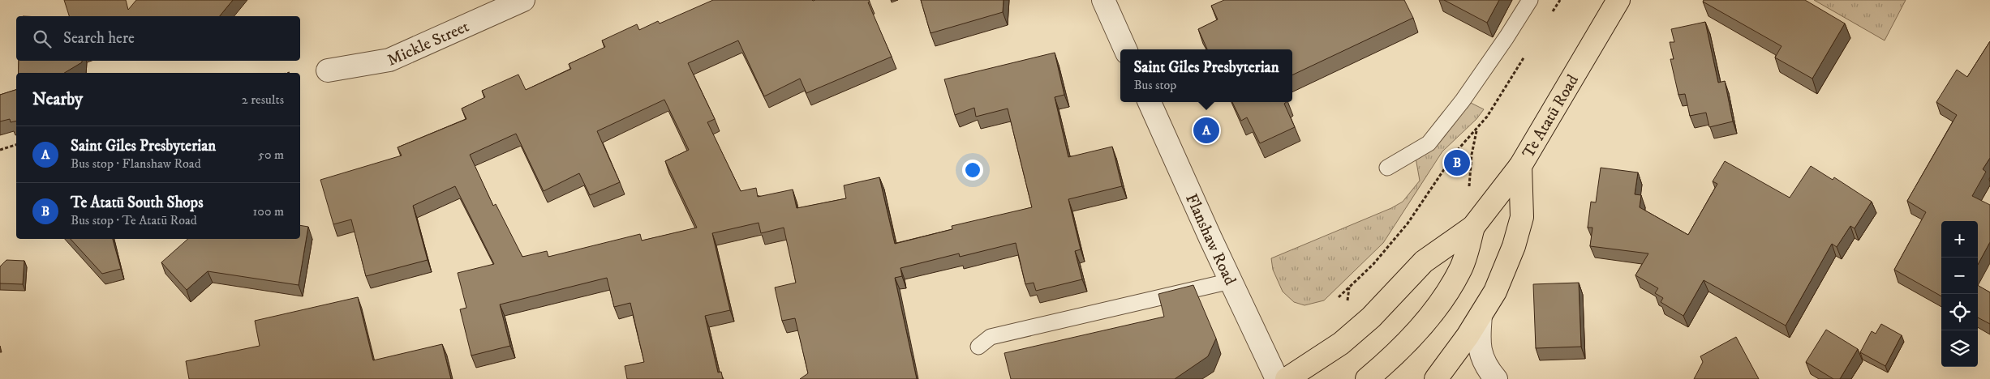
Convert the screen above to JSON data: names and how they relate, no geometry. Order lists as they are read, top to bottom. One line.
{"streets":{"main road":["Te Atatū Road"],"street":["Mickle Street","Flanshaw Road"]},"page":{"search":"Search here","popup":["Saint Giles Presbyterian","Bus stop"],"heading":["Nearby","2 results"],"pins":["A","B"],"list":[{"mark":"A","name":"Saint Giles Presbyterian","note":"Bus stop · Flanshaw Road","value":"50 m"},{"mark":"B","name":"Te Atatū South Shops","note":"Bus stop · Te Atatū Road","value":"100 m"}],"map_buttons":["+","−"]}}
